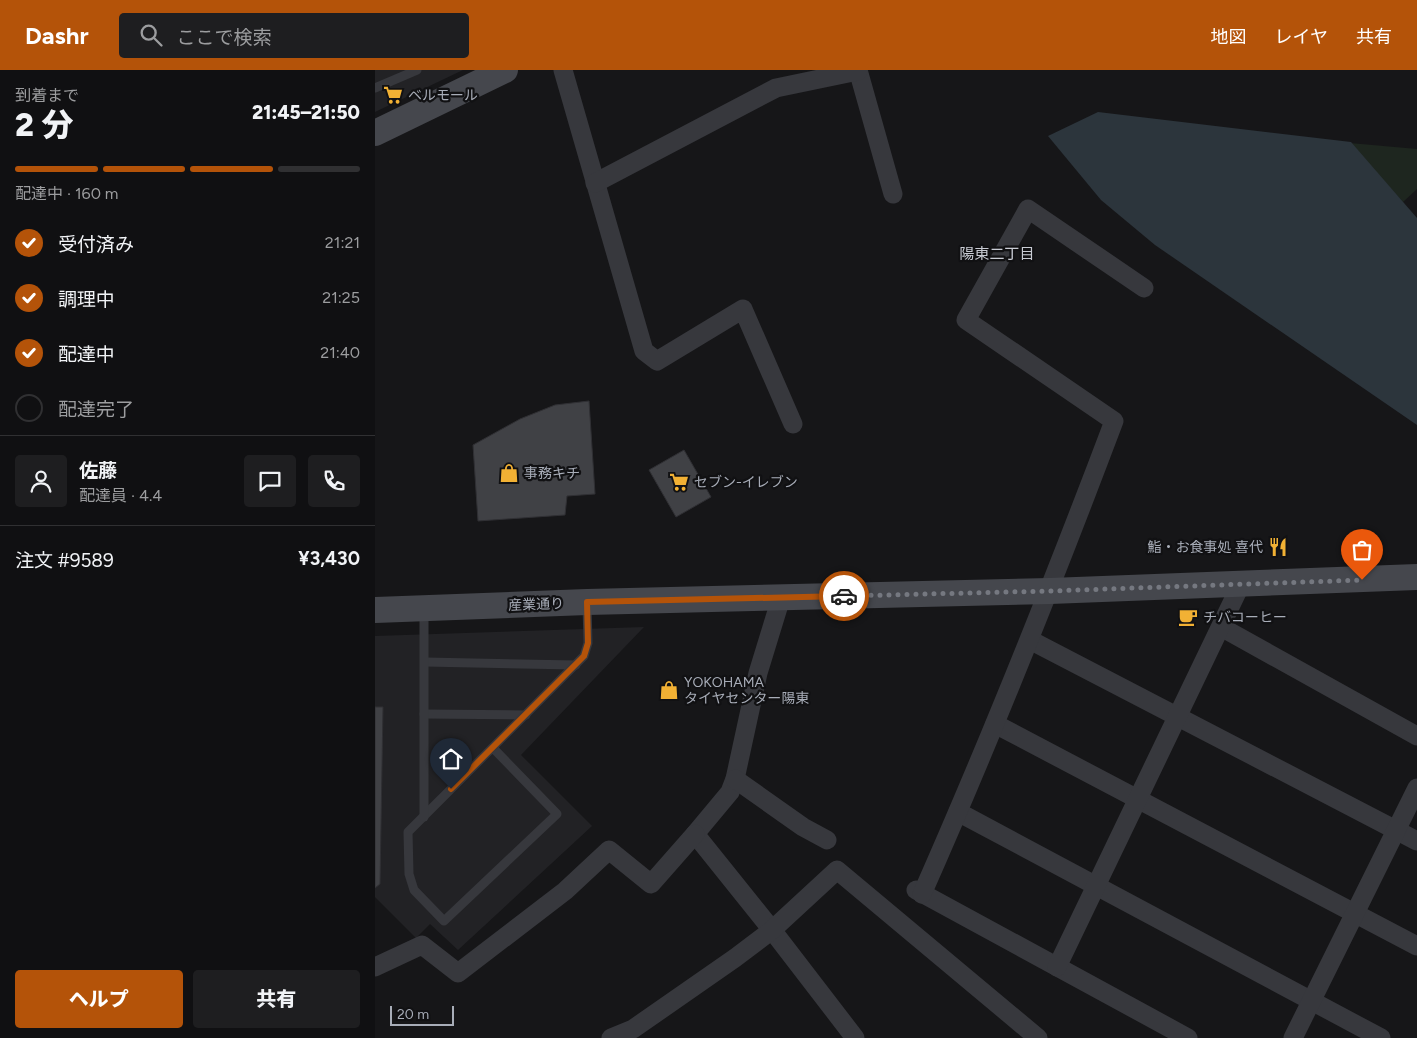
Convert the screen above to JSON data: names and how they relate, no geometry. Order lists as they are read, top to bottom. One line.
{"streets":{"street":["産業通り"]},"districts":["陽東二丁目"],"places":{"supermarket":["ベルモール","セブン-イレブン"],"shop":["事務キチ","YOKOHAMA タイヤセンター陽東"],"restaurant":["鮨・お食事処 喜代"],"cafe":["チバコーヒー"]},"scale_bar":"20 m","page":{"header":"Dashr","search":"ここで検索","nav":["地図","レイヤ","共有"],"heading":["2 分","到着まで","21:45–21:50"],"panel":["佐藤","配達員 · 4.4","注文 #9589","¥3,430"],"bar":"配達中 · 160 m","list":[["受付済み","21:21"],["調理中","21:25"],["配達中","21:40"],"配達完了"],"buttons":["ヘルプ","共有"],"scale":"20 m"}}
